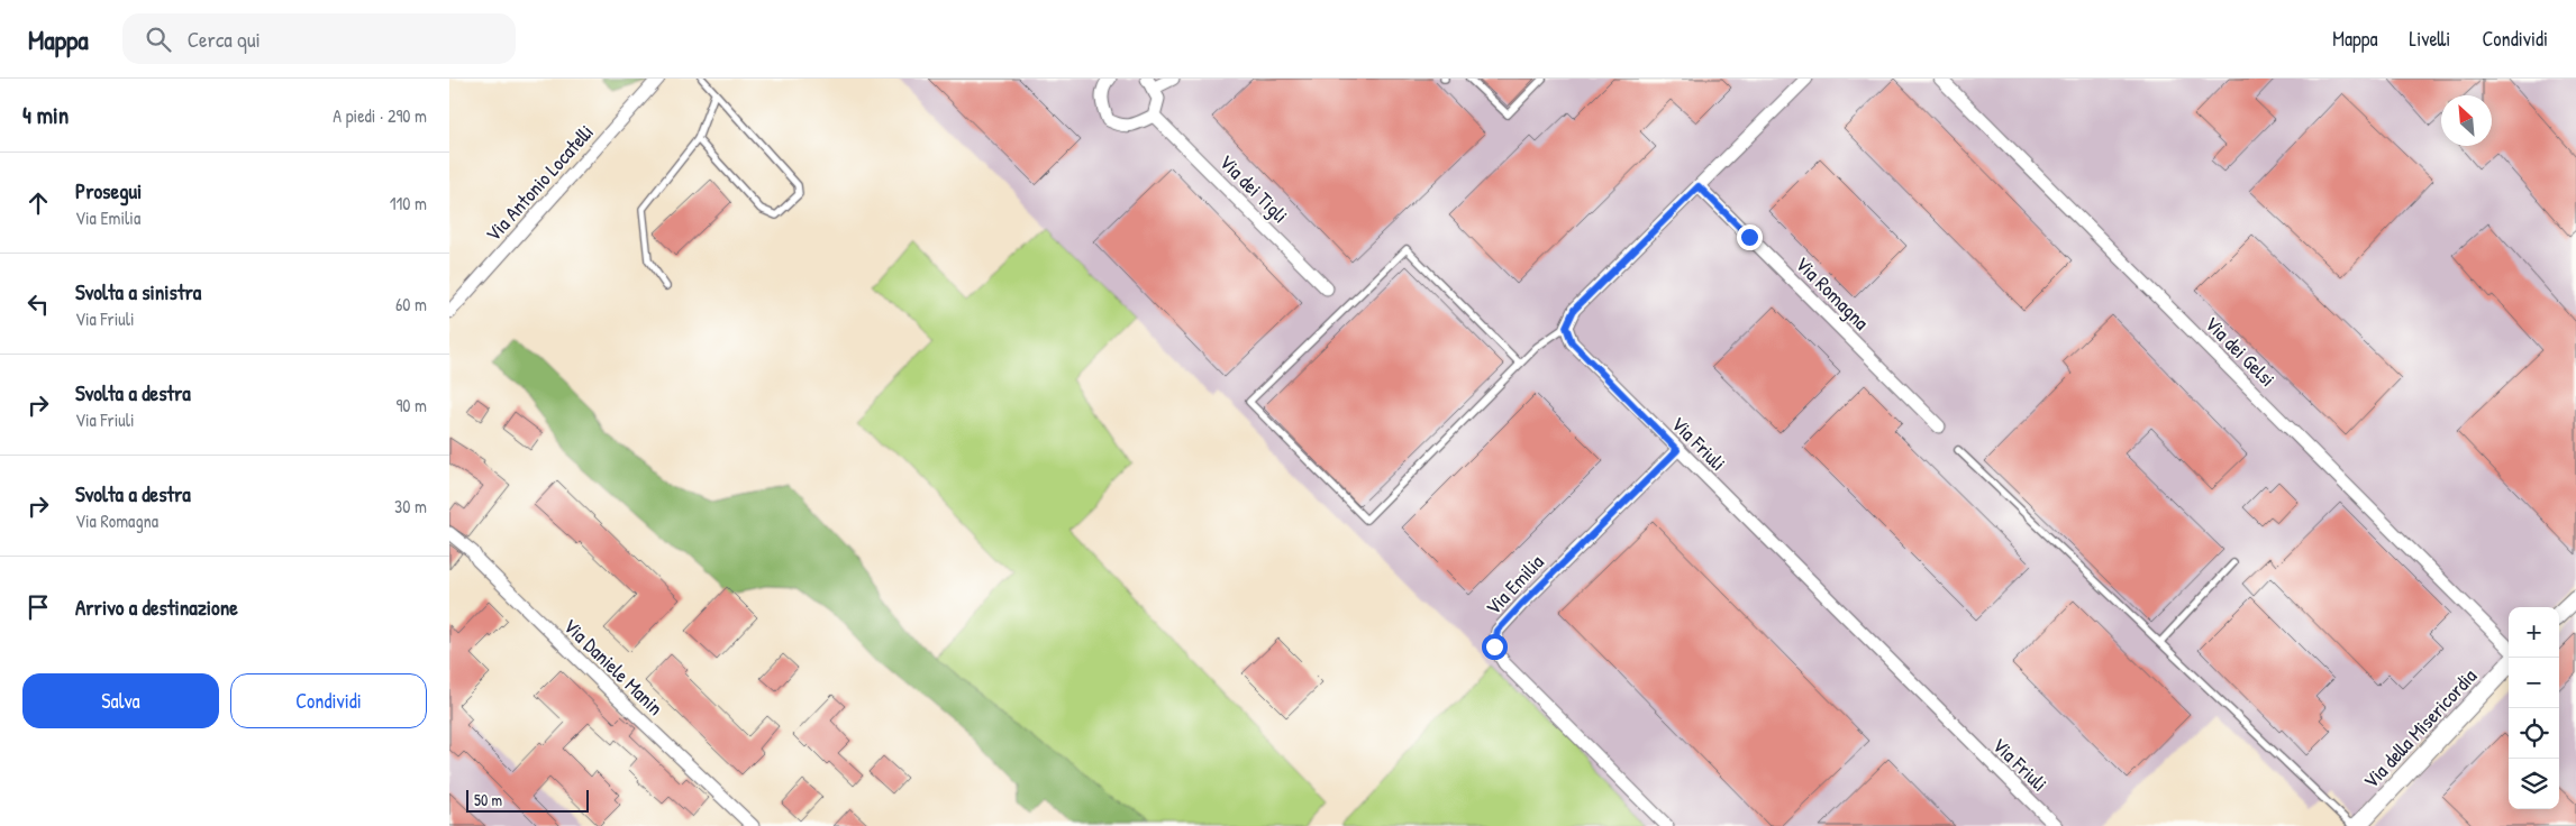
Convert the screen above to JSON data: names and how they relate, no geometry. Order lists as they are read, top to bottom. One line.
{"streets":{"street":["Via Antonio Locatelli","Via dei Tigli","Via Romagna","Via dei Gelsi","Via Friuli","Via Emilia","Via Daniele Manin","Via della Misericordia"]},"crossings":[["Via Friuli","Via Emilia"]],"scale_bar":"50 m","north":"top left","page":{"header":"Mappa","search":"Cerca qui","nav":["Mappa","Livelli","Condividi"],"heading":["4 min","A piedi · 290 m"],"list":[["Prosegui","Via Emilia","110 m"],["Svolta a sinistra","Via Friuli","60 m"],["Svolta a destra","Via Friuli","90 m"],["Svolta a destra","Via Romagna","30 m"],"Arrivo a destinazione"],"map_buttons":["+","−"],"buttons":["Salva","Condividi"],"scale":"50 m"}}
